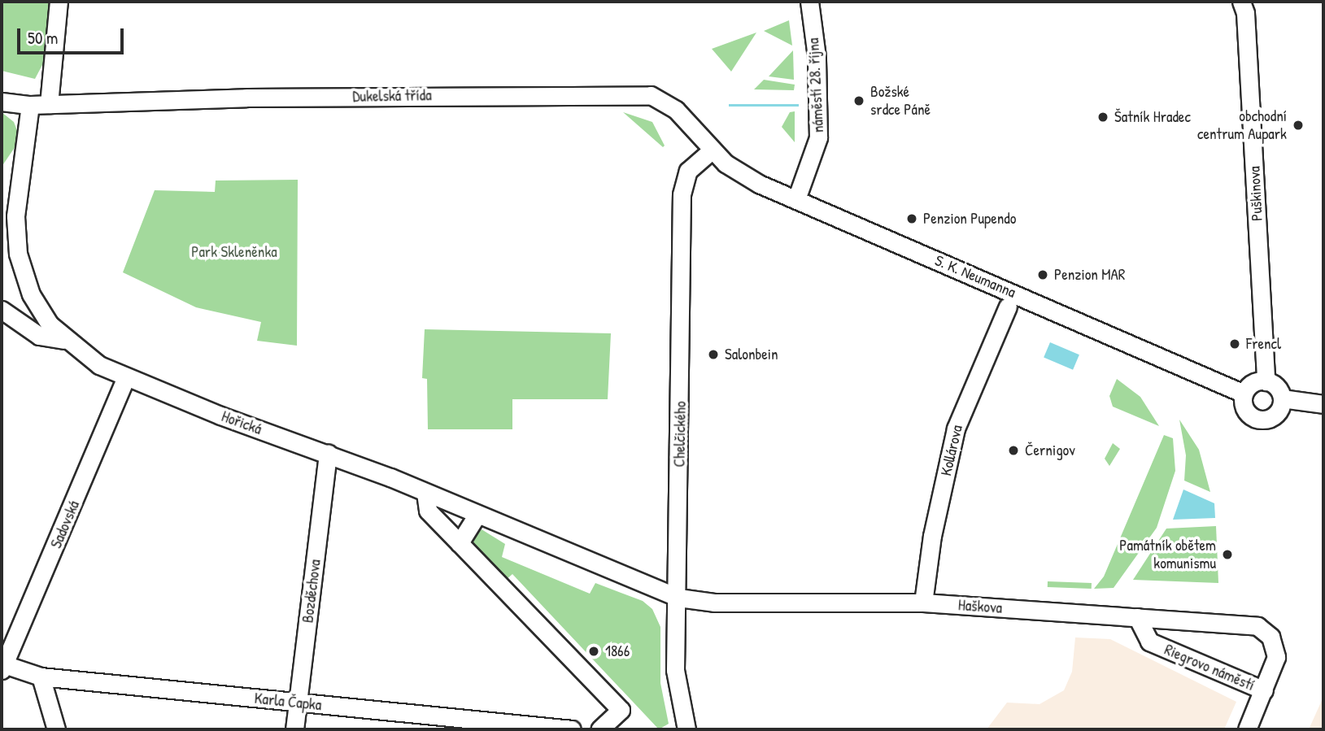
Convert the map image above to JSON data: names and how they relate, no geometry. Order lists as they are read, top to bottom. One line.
{"streets":{"street":["náměstí 28. října","Dukelská třída","Puškinova","S. K. Neumanna","Hořická","Chelčického","Kollárova","Sadovská","Bozděchova","Haškova","Riegrovo náměstí","Karla Čapka"]},"crossings":[["náměstí 28. října","S. K. Neumanna"],["Dukelská třída","S. K. Neumanna"],["Dukelská třída","Hořická"],["Dukelská třída","Chelčického"],["Puškinova","S. K. Neumanna"],["S. K. Neumanna","Chelčického"],["Hořická","Chelčického"],["Hořická","Sadovská"],["Hořická","Bozděchova"],["Hořická","Haškova"],["Chelčického","Haškova"],["Kollárova","Haškova"],["Sadovská","Karla Čapka"],["Bozděchova","Karla Čapka"],["Haškova","Riegrovo náměstí"]],"parks":["Park Skleněnka"],"places":["Božské srdce Páně","Šatník Hradec","obchodní centrum Aupark","Penzion Pupendo","Penzion MAR","Frencl","Salonbein","Černigov","Památník obětem komunismu","1866"],"scale_bar":"50 m"}
